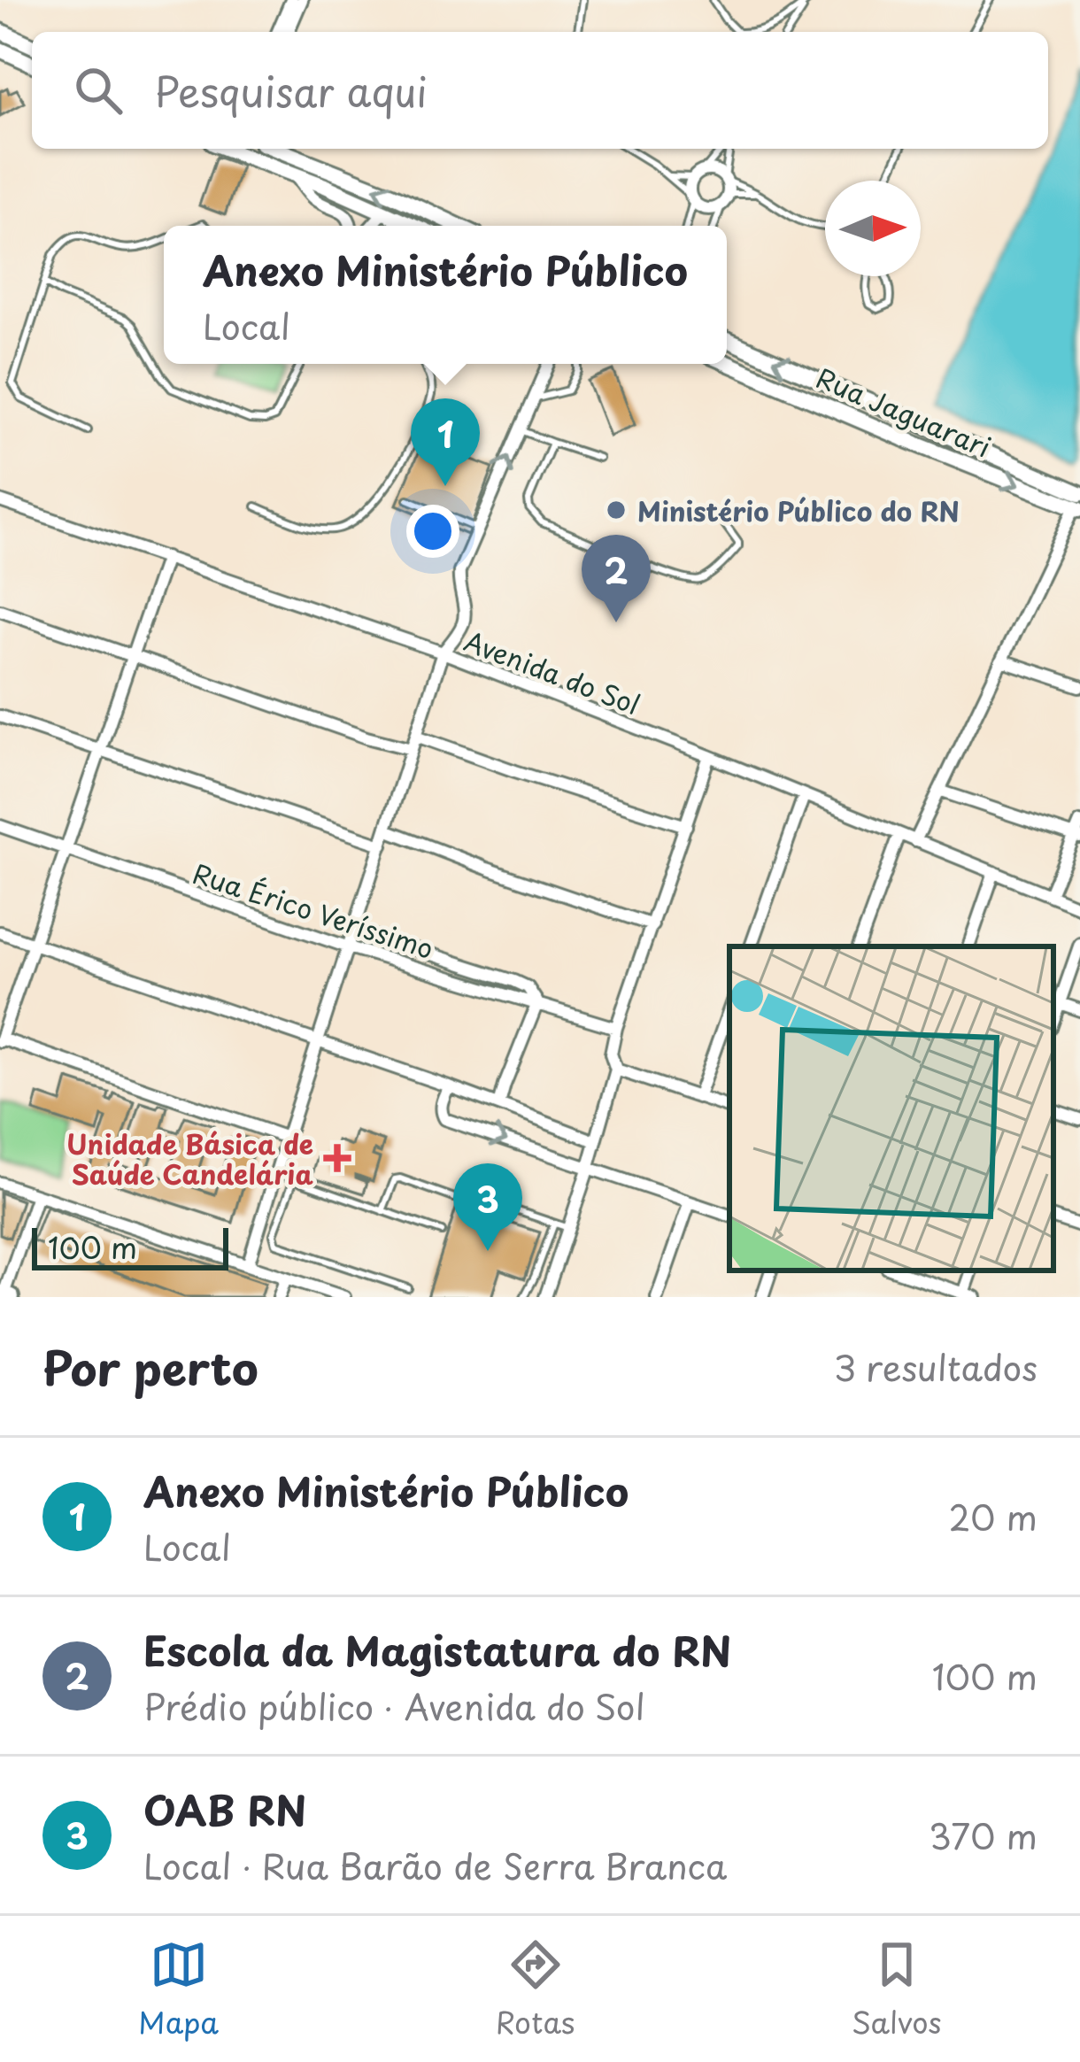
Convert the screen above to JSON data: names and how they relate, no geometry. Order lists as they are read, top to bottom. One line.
{"streets":{"main road":["Rua Jaguarari"],"street":["Avenida do Sol","Rua Érico Veríssimo"]},"places":{"other":["Ministério Público do RN"],"health":["Unidade Básica de Saúde Candelária"]},"scale_bar":"100 m","north":"right","page":{"search":"Pesquisar aqui","popup":["Anexo Ministério Público","Local"],"pins":["1","2","3"],"scale":"100 m","heading":["Por perto","3 resultados"],"list":[{"mark":"1","name":"Anexo Ministério Público","note":"Local","value":"20 m"},{"mark":"2","name":"Escola da Magistatura do RN","note":"Prédio público · Avenida do Sol","value":"100 m"},{"mark":"3","name":"OAB RN","note":"Local · Rua Barão de Serra Branca","value":"370 m"}],"nav":["Mapa","Rotas","Salvos"]}}
